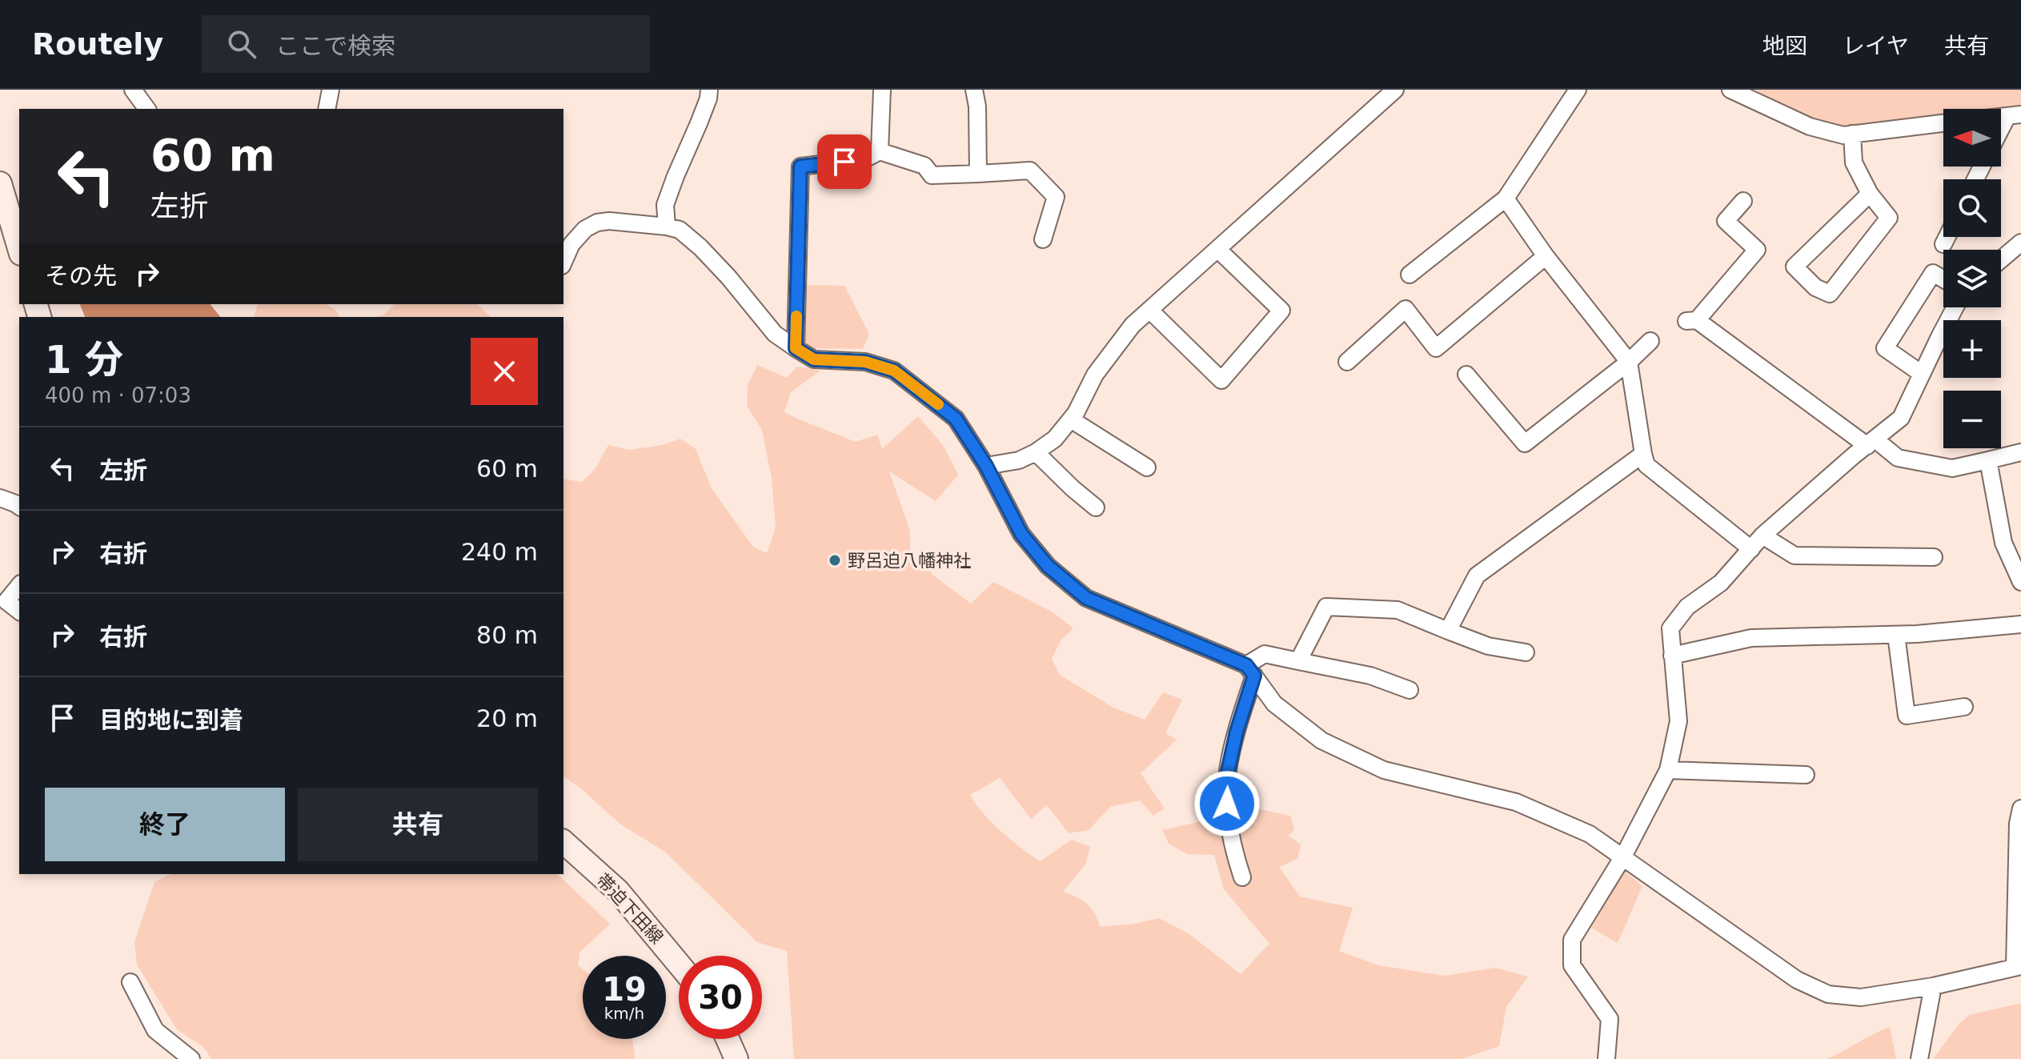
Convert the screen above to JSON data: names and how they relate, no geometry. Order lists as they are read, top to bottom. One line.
{"streets":{"main road":["帯迫下田線"]},"places":["野呂迫八幡神社"],"north":"left","page":{"header":"Routely","search":"ここで検索","nav":["地図","レイヤ","共有"],"map_buttons":["+","−"],"turn":["60 m","左折"],"then":"その先","heading":["1 分","400 m · 07:03"],"list":[{"name":"左折","value":"60 m"},{"name":"右折","value":"240 m"},{"name":"右折","value":"80 m"},{"name":"目的地に到着","value":"20 m"}],"buttons":["終了","共有"],"speed":"19 km/h","limit":"30"}}
